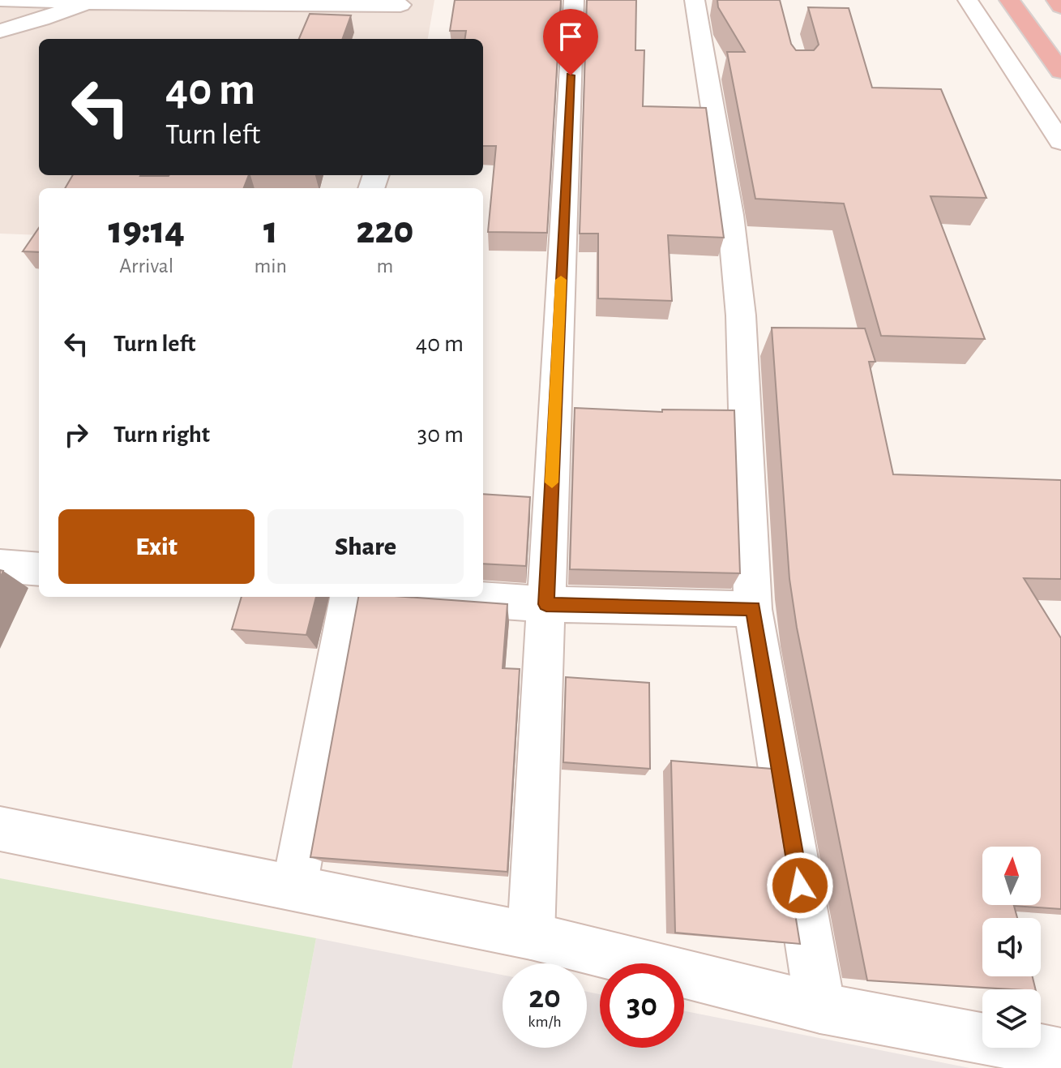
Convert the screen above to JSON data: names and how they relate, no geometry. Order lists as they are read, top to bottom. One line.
{"north":"top","page":{"turn":["40 m","Turn left"],"eta":["19:14","Arrival","1","min","220","m"],"list":[{"name":"Turn left","value":"40 m"},{"name":"Turn right","value":"30 m"}],"buttons":["Exit","Share"],"speed":"20 km/h","limit":"30"}}
